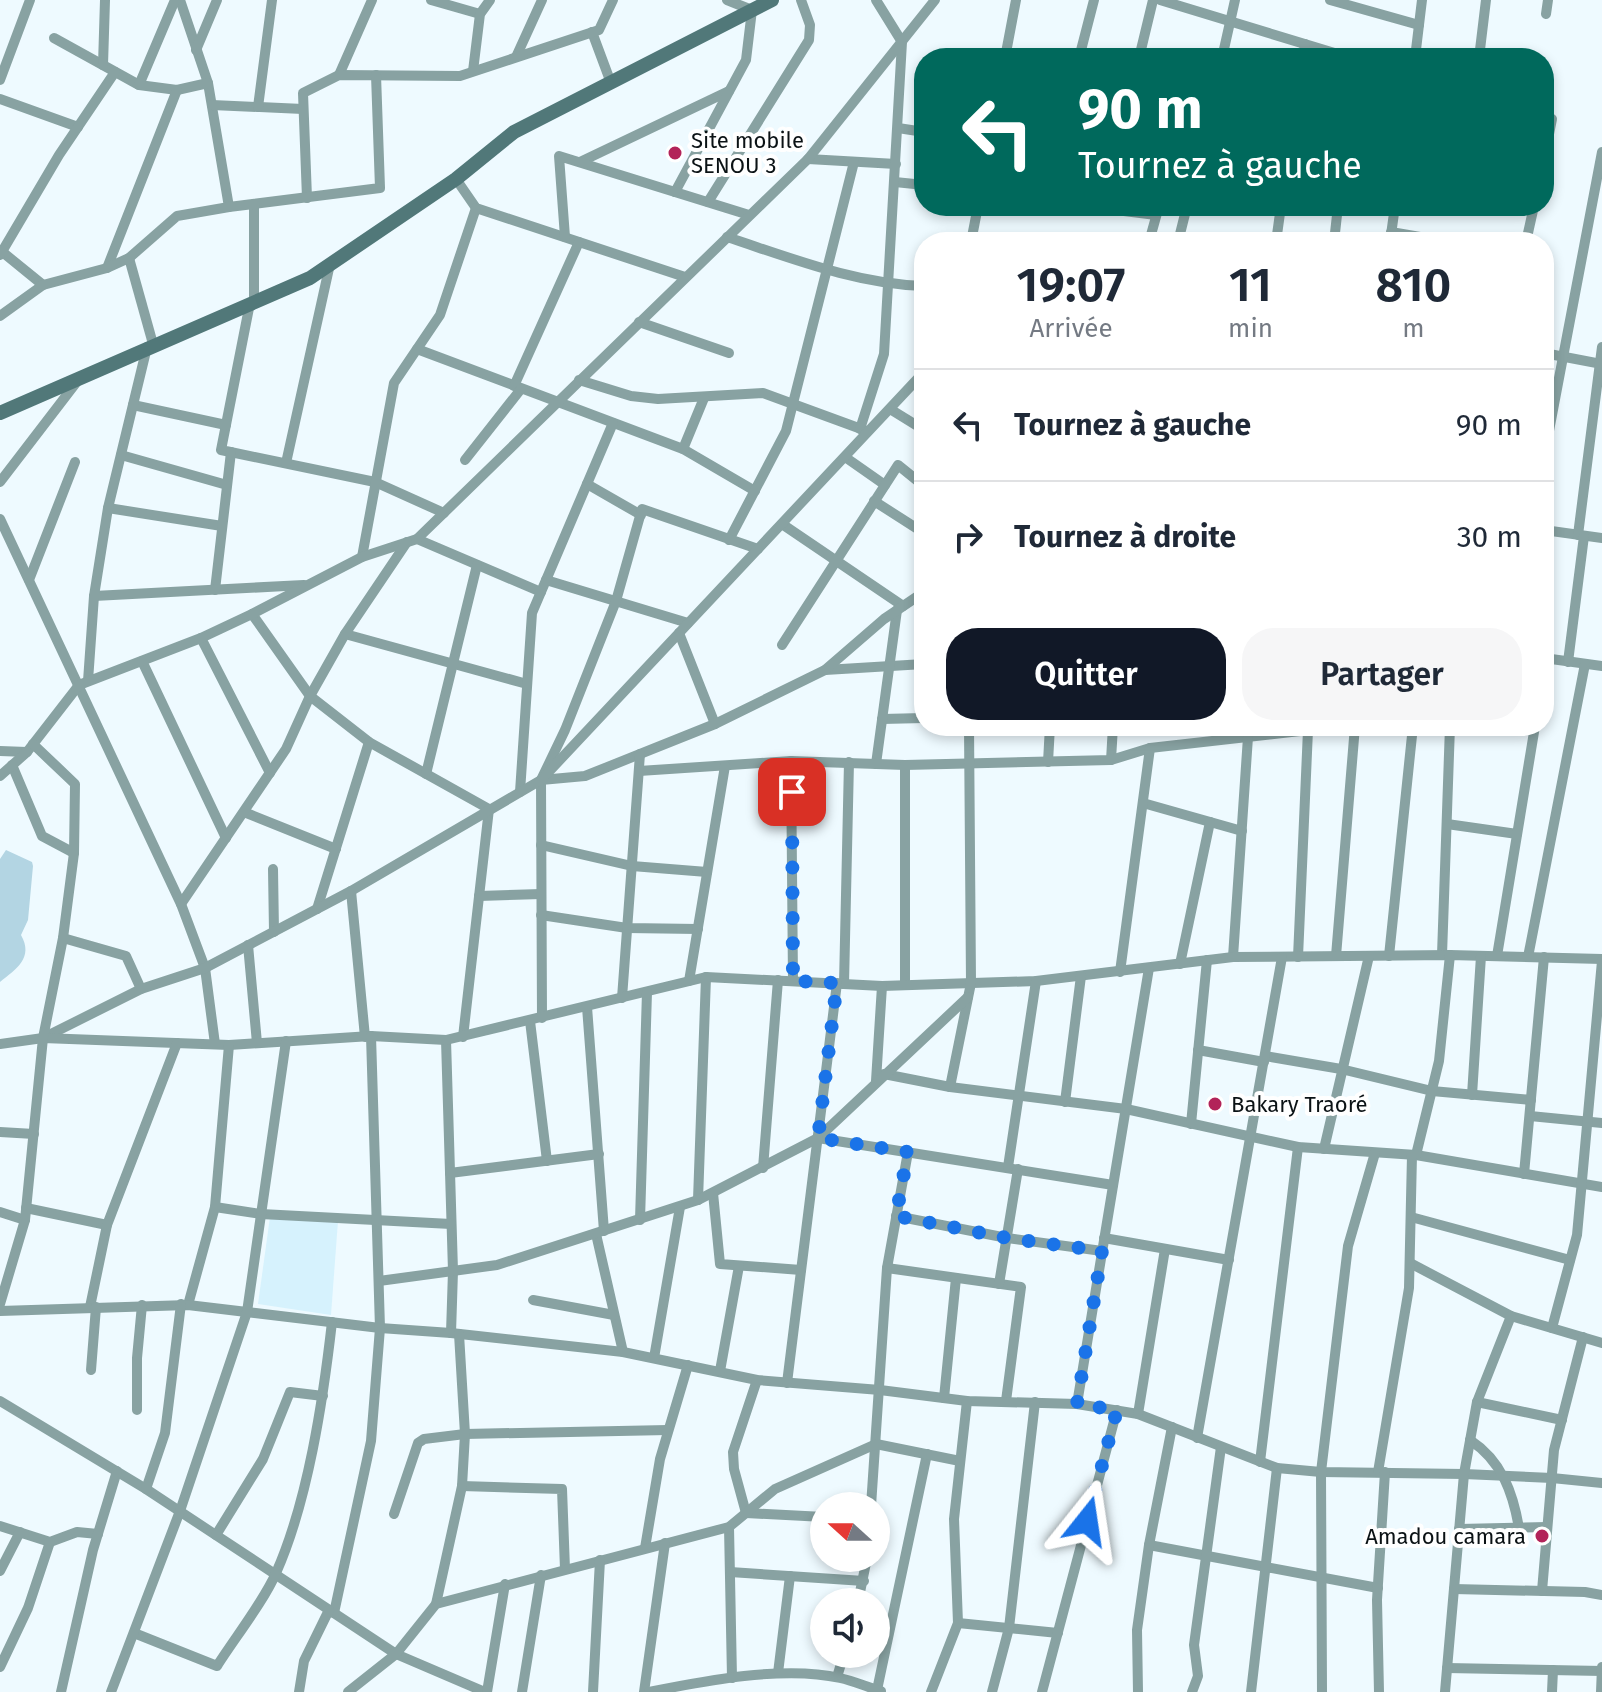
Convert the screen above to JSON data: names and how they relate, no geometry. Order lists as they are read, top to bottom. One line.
{"places":["Site mobile SENOU 3","Bakary Traoré","Amadou camara"],"north":"left","page":{"turn":["90 m","Tournez à gauche"],"eta":["19:07","Arrivée","11","min","810","m"],"list":[{"name":"Tournez à gauche","value":"90 m"},{"name":"Tournez à droite","value":"30 m"}],"buttons":["Quitter","Partager"]}}
